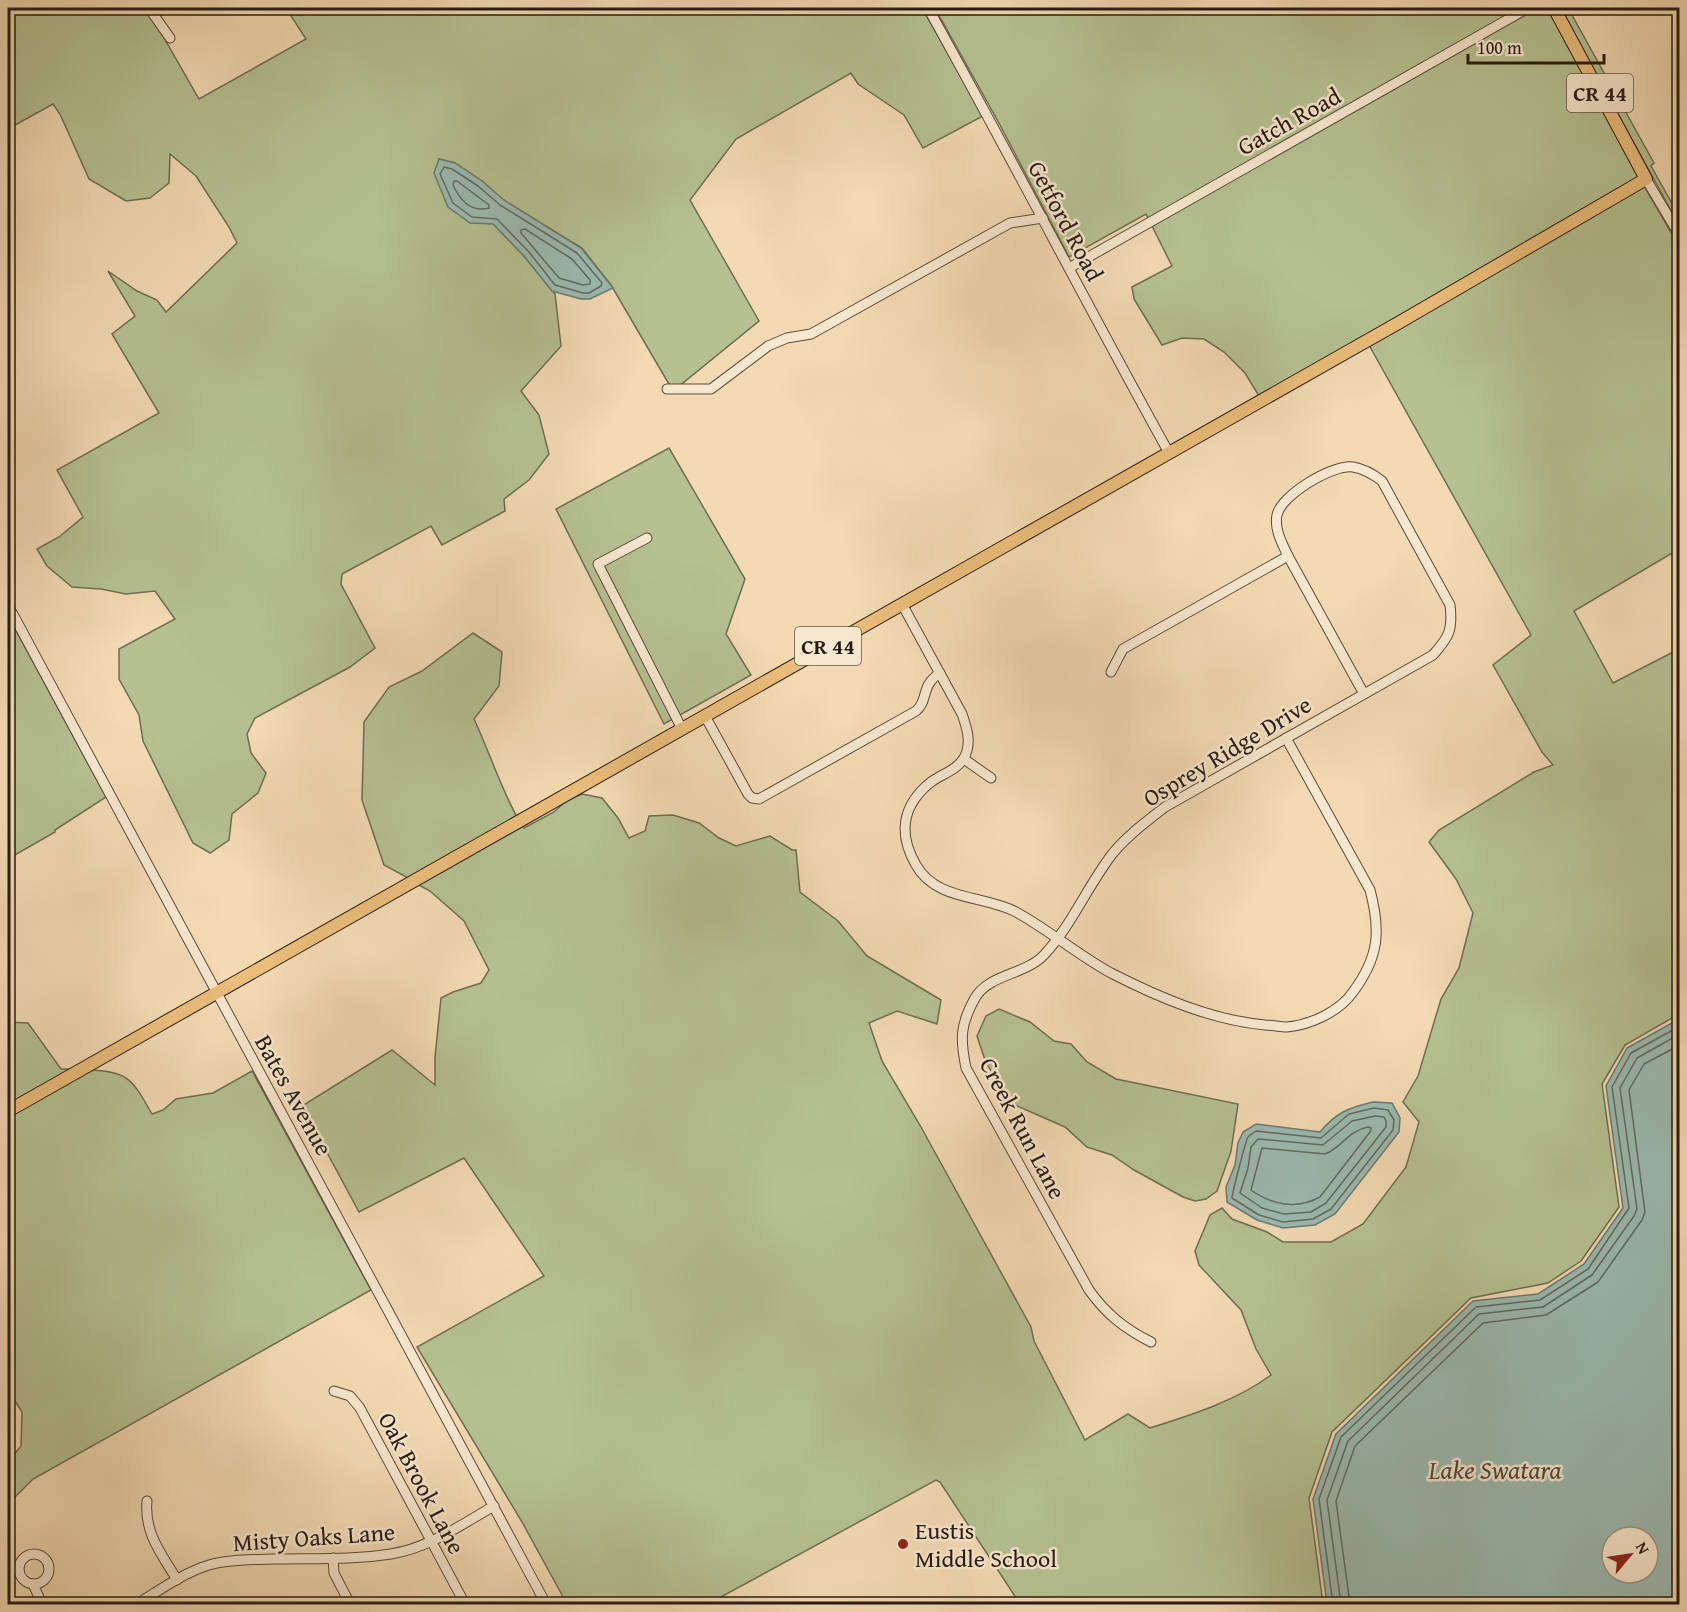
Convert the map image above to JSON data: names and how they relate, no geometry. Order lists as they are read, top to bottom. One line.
{"streets":{"main road":["CR 44"],"street":["Gatch Road","Getford Road","Osprey Ridge Drive","Bates Avenue","Creek Run Lane","Oak Brook Lane","Misty Oaks Lane"]},"crossings":[["CR 44","Getford Road"],["CR 44","Bates Avenue"],["Gatch Road","Getford Road"],["Osprey Ridge Drive","Creek Run Lane"],["Bates Avenue","Misty Oaks Lane"],["Oak Brook Lane","Misty Oaks Lane"]],"water":["Lake Swatara"],"places":["Eustis Middle School"],"scale_bar":"100 m","north":"top right"}
